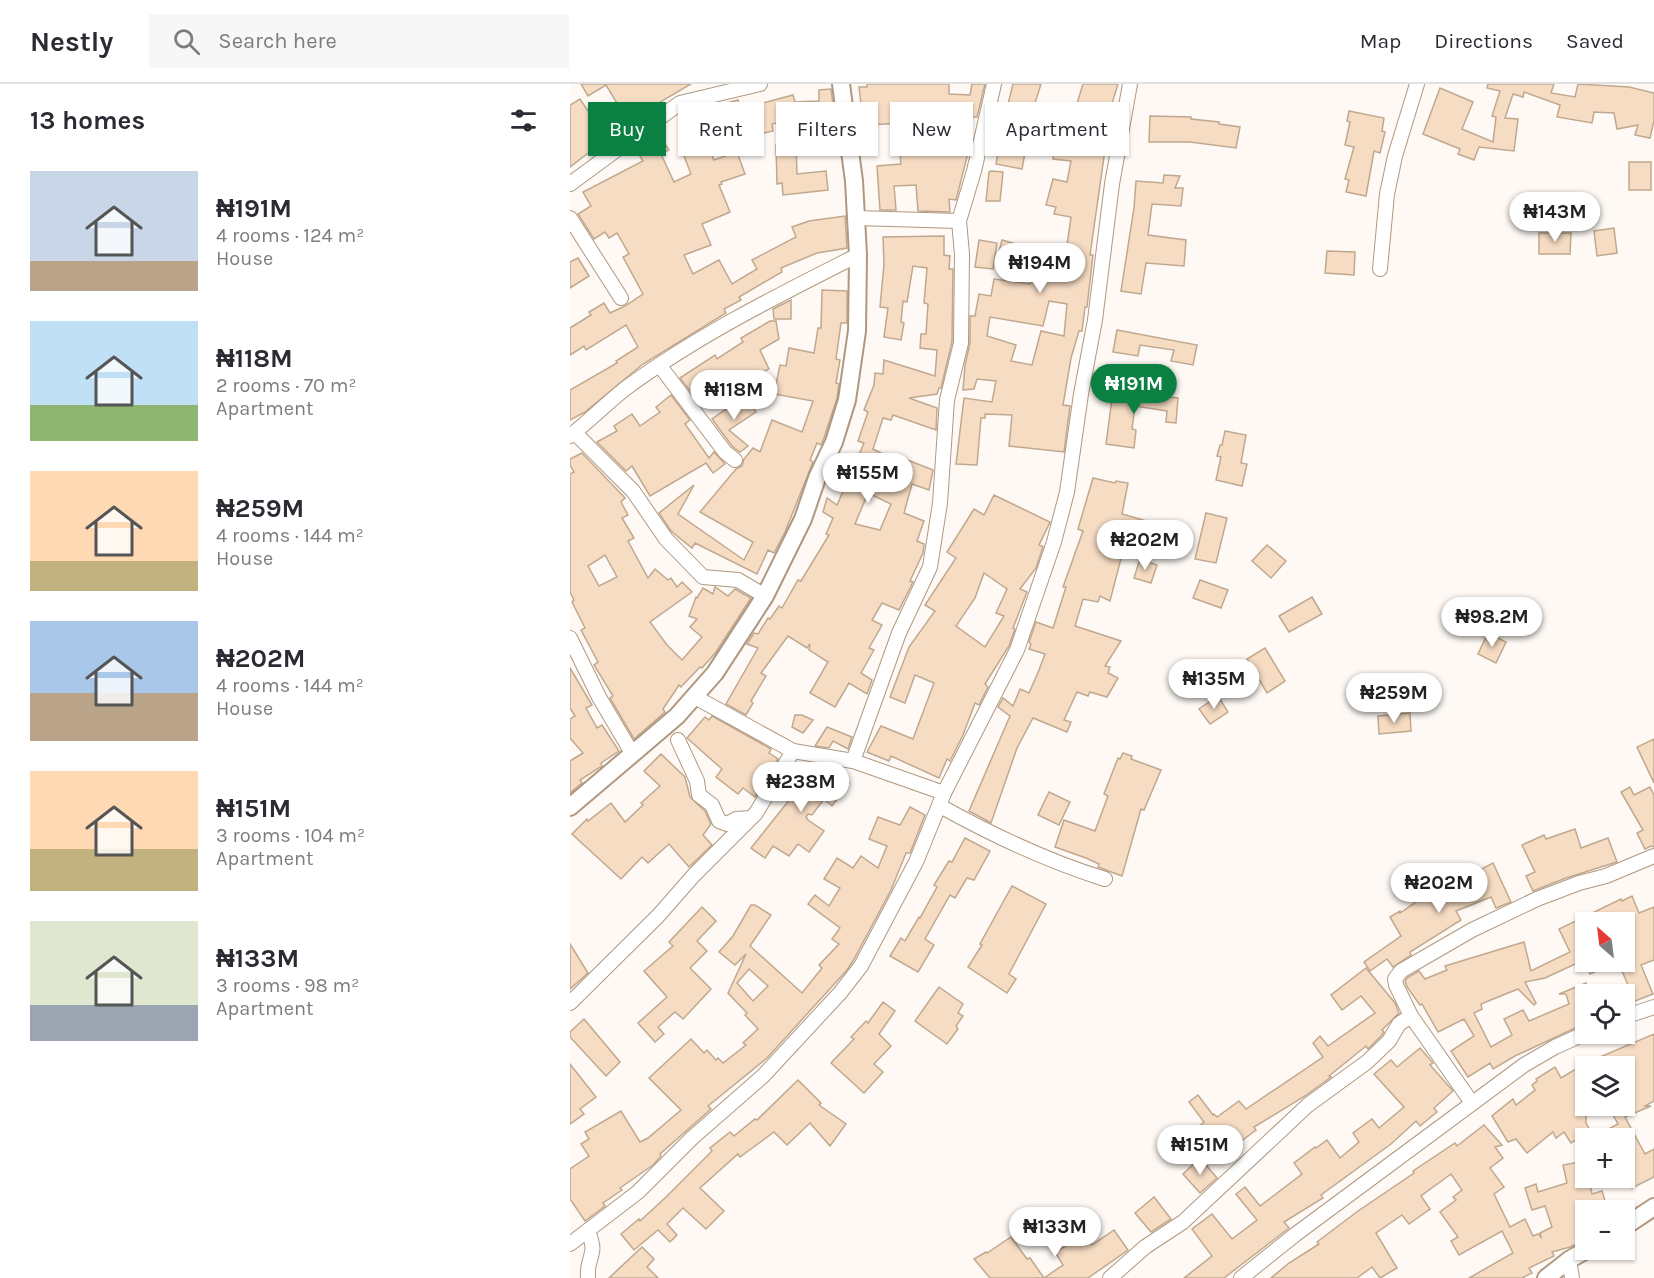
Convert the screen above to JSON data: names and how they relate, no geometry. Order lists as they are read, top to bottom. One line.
{"north":"top left","page":{"header":"Nestly","search":"Search here","nav":["Map","Directions","Saved"],"heading":"13 homes","chip":["Buy","Rent","Filters","New","Apartment"],"list":[{"name":"₦191M","note":"4 rooms · 124 m² · House"},{"name":"₦118M","note":"2 rooms · 70 m² · Apartment"},{"name":"₦259M","note":"4 rooms · 144 m² · House"},{"name":"₦202M","note":"4 rooms · 144 m² · House"},{"name":"₦151M","note":"3 rooms · 104 m² · Apartment"},{"name":"₦133M","note":"3 rooms · 98 m² · Apartment"}],"price":["₦143M","₦194M","₦191M","₦118M","₦155M","₦202M","₦98.2M","₦135M","₦259M","₦238M","₦202M","₦151M","₦133M"],"map_buttons":["+","−"]}}
